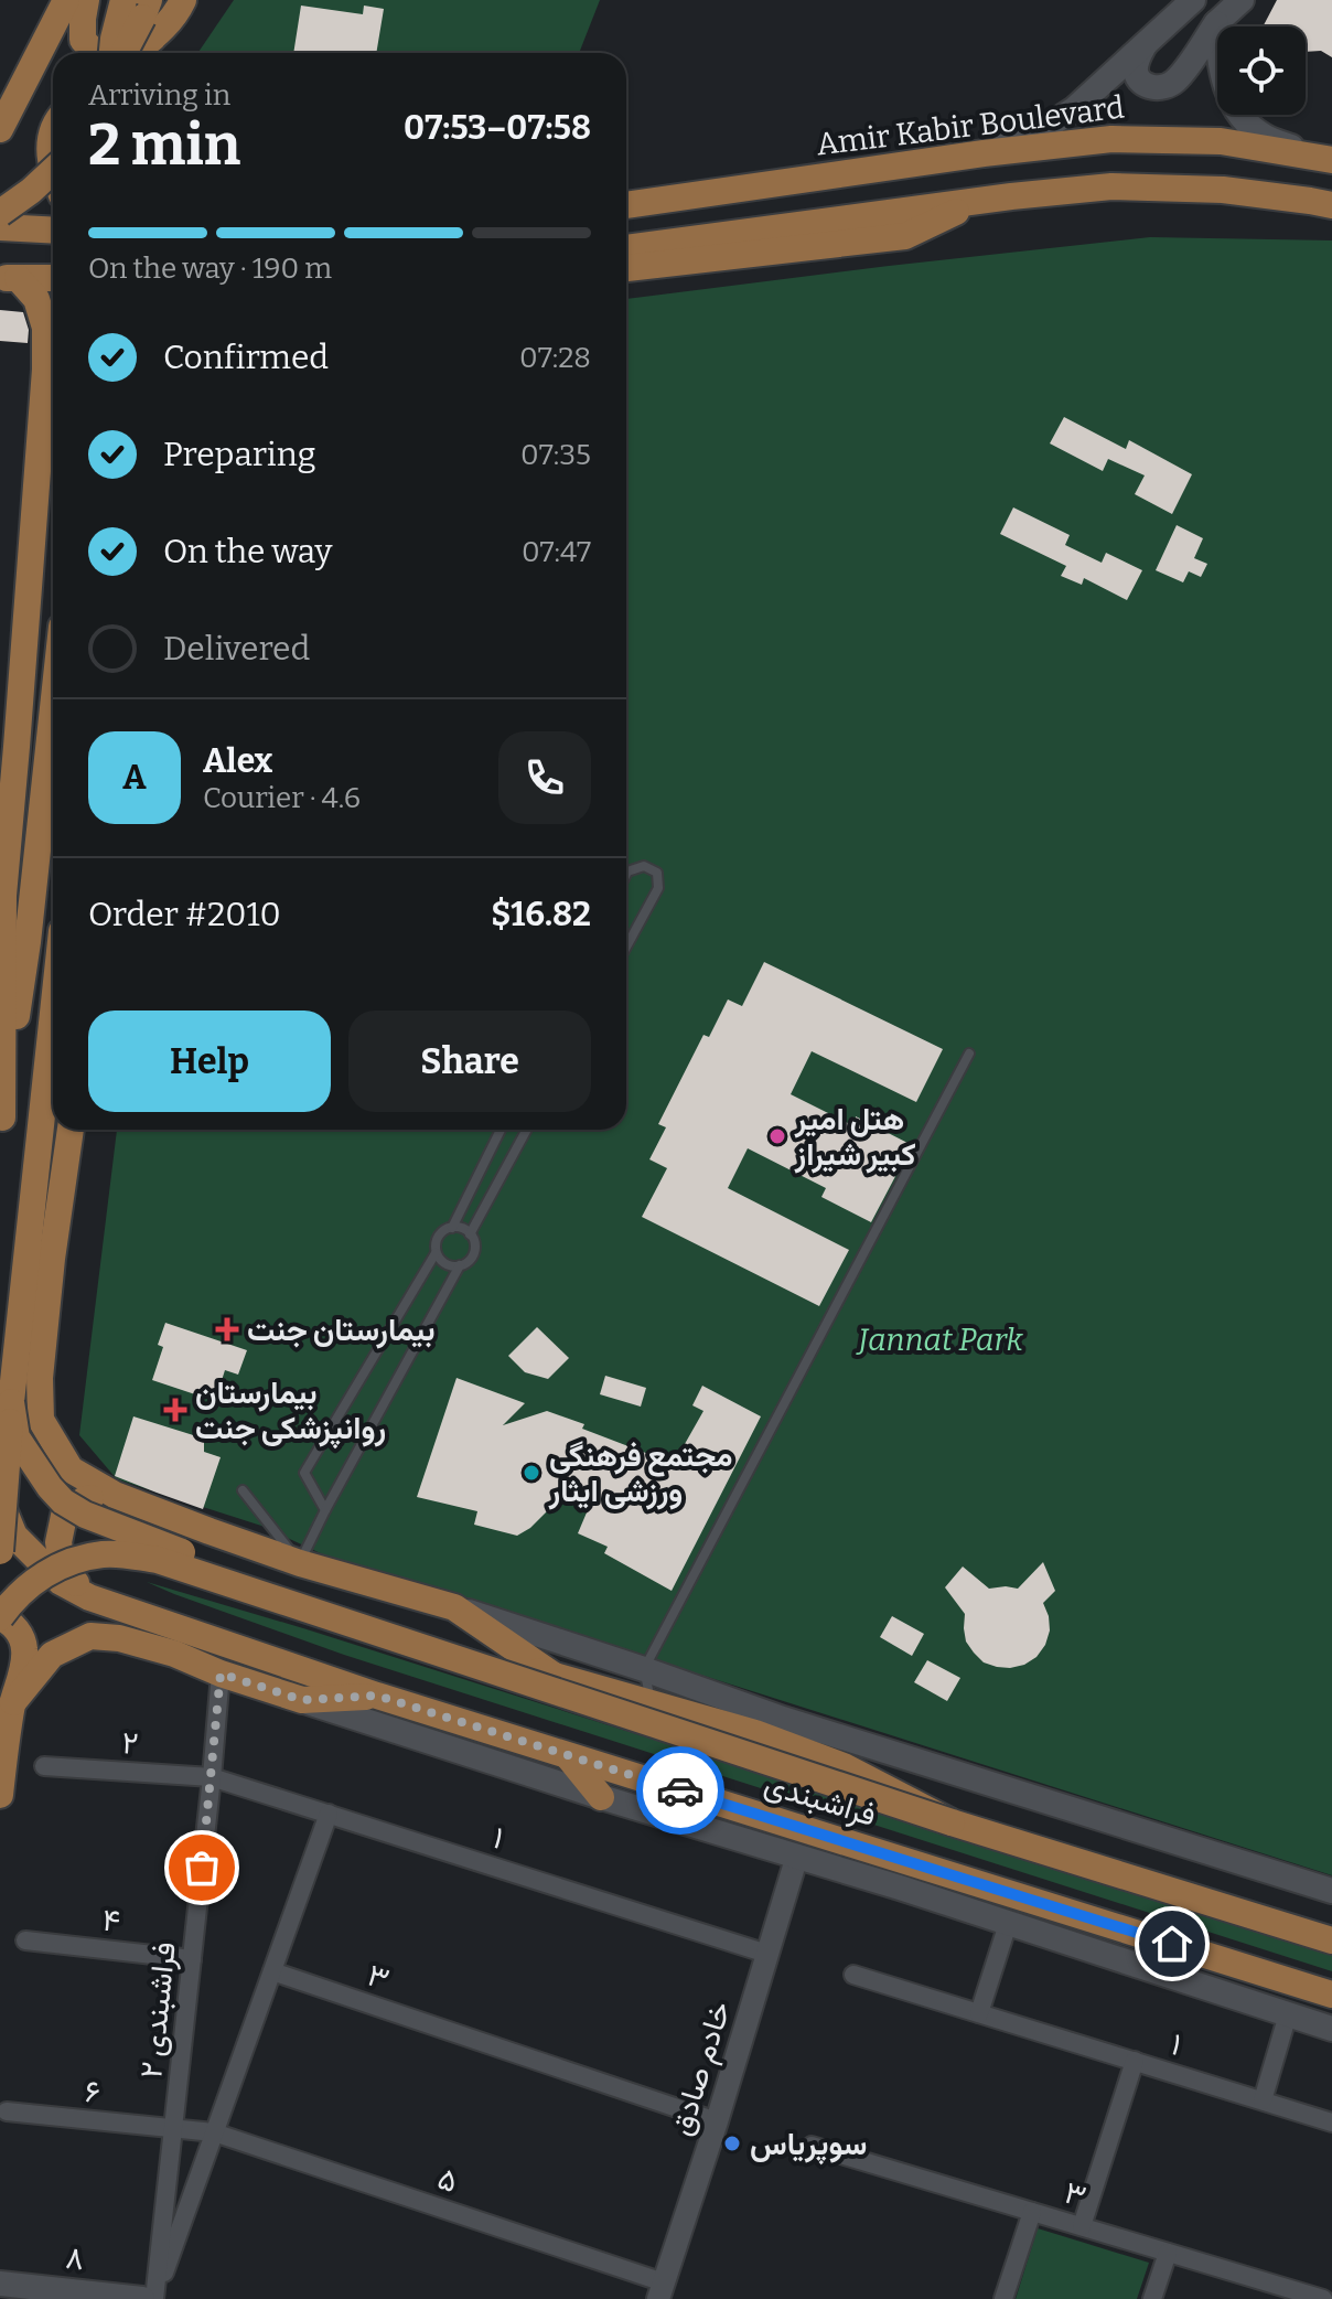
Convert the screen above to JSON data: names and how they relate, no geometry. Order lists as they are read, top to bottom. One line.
{"streets":{"main road":["Amir Kabir Boulevard","فراشبندی","۸"],"street":["۲","۱","۴","۳","۲ فراشبندی","خادم صادق","۶","۵"]},"crossings":[["۲","۱"],["۲","۲ فراشبندی"],["فراشبندی","خادم صادق"],["۱","۲ فراشبندی"],["۱","خادم صادق"],["۴","۲ فراشبندی"],["۳","خادم صادق"],["۲ فراشبندی","۶"],["خادم صادق","۵"],["۶","۵"]],"parks":["Jannat Park"],"places":{"other":["هتل امیر کبیر شیراز","مجتمع فرهنگی ورزشی ایثار","سوپریاس"],"health":["بیمارستان جنت","بیمارستان روانپزشکی جنت"]},"page":{"heading":["2 min","Arriving in","07:53–07:58"],"panel":["Alex","Courier · 4.6","Order #2010","$16.82"],"bar":"On the way · 190 m","list":[["Confirmed","07:28"],["Preparing","07:35"],["On the way","07:47"],"Delivered"],"round":"A","buttons":["Help","Share"]}}
